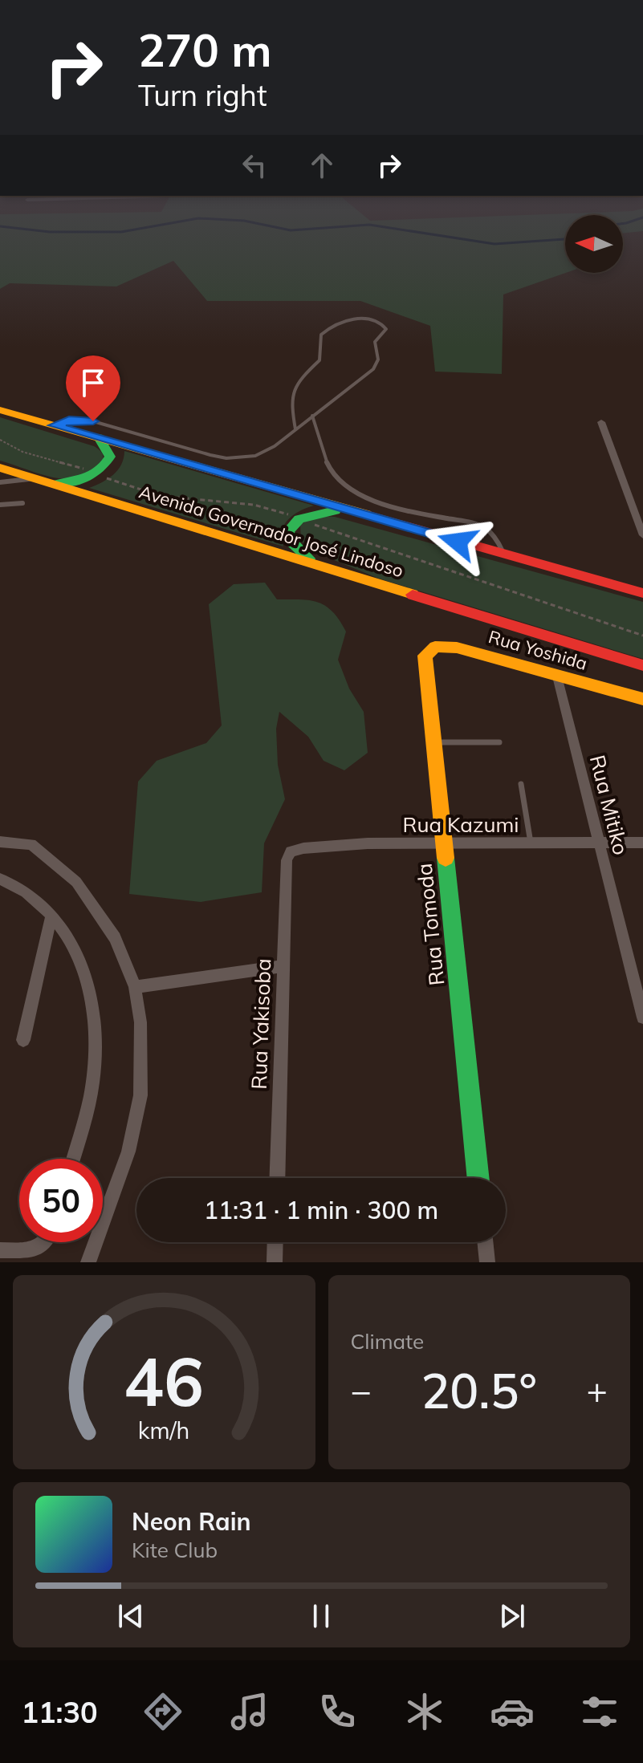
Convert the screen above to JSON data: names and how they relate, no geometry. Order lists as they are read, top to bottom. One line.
{"streets":{"main road":["Avenida Governador José Lindoso","Rua Yoshida","Rua Tomoda"],"street":["Rua Mitiko","Rua Kazumi","Rua Yakisoba"]},"crossings":[["Rua Yoshida","Rua Mitiko"],["Rua Yoshida","Rua Tomoda"],["Rua Mitiko","Rua Kazumi"],["Rua Kazumi","Rua Tomoda"],["Rua Kazumi","Rua Yakisoba"]],"north":"left","page":{"turn":["270 m","Turn right"],"limit":"50","trip":"11:31 · 1 min · 300 m","tile":"Climate","heat":["−","20.5°","+"],"song":["Neon Rain","Kite Club"],"tabs":"11:30","gauge":["46","km/h"]}}
